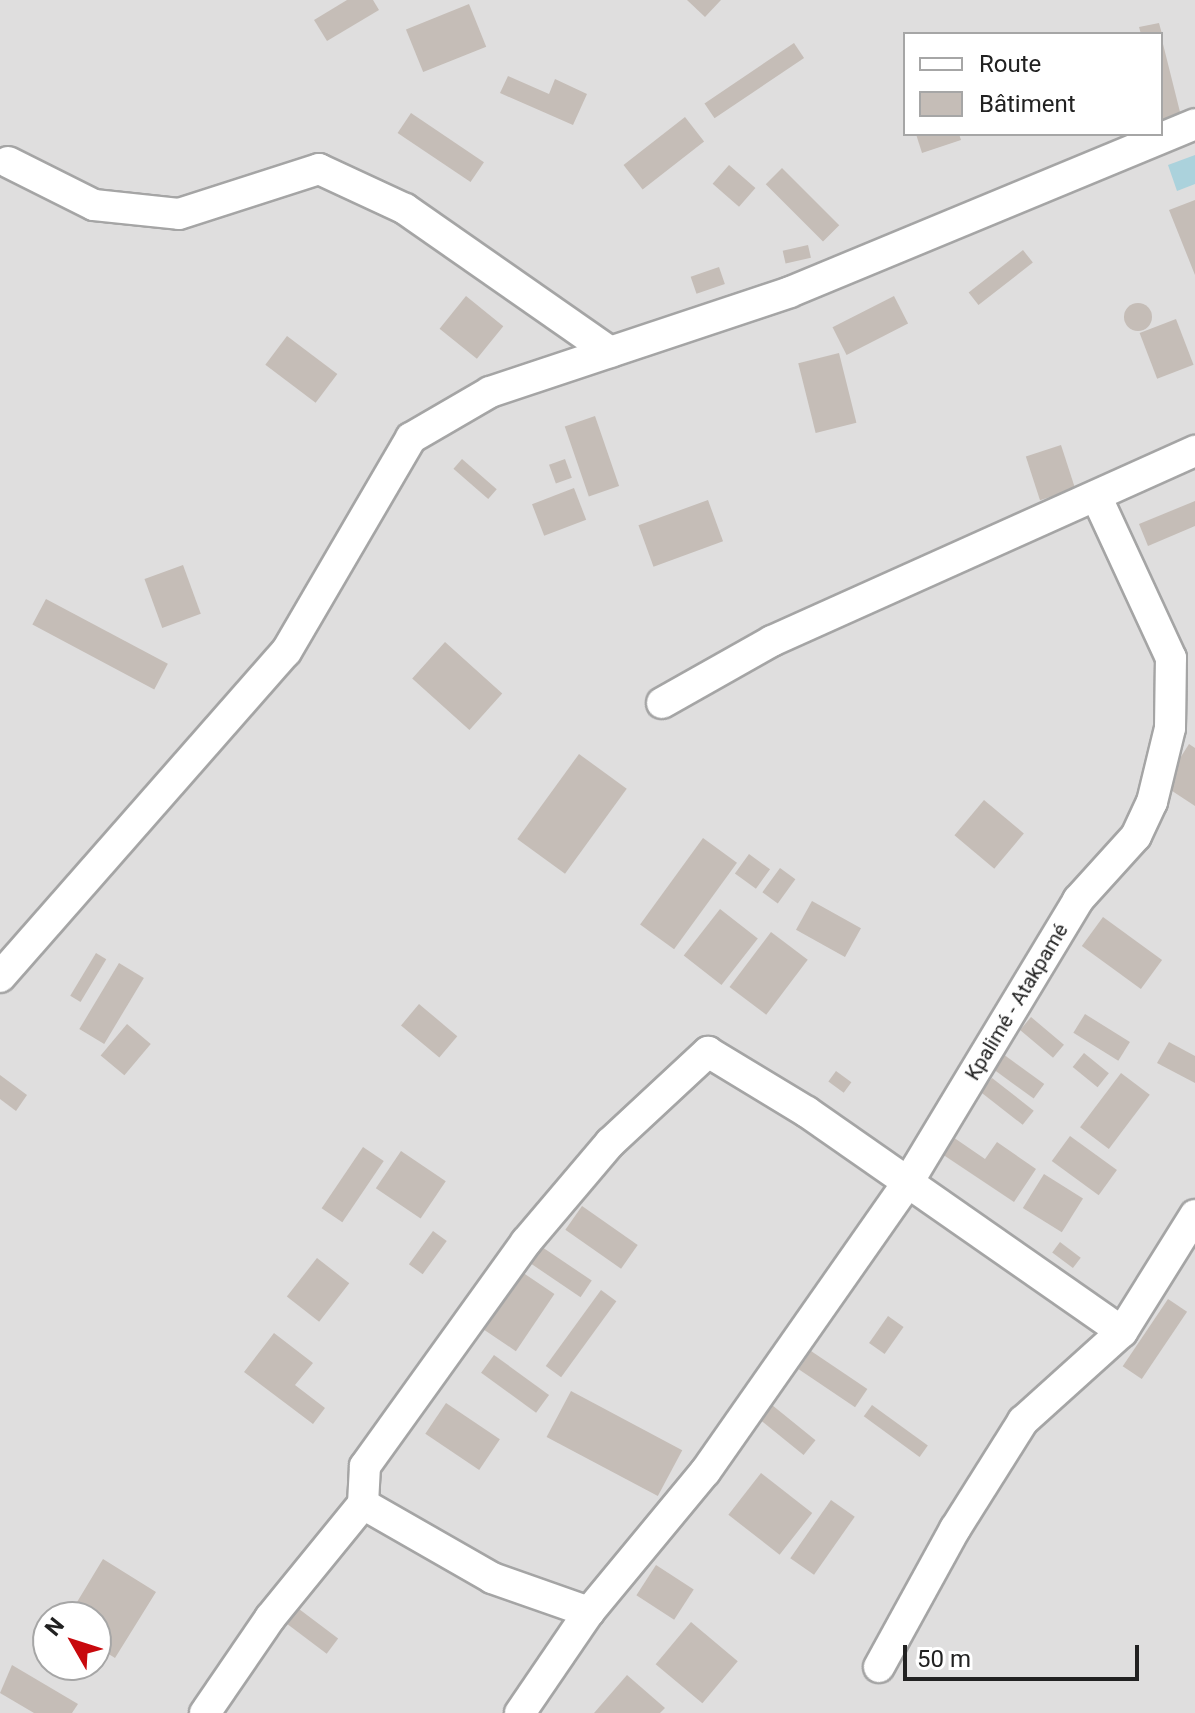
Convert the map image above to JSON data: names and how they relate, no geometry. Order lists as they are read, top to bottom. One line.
{"streets":{"street":["Kpalimé - Atakpamé"]},"legend":["Route","Bâtiment"],"scale_bar":"50 m","north":"top left"}
